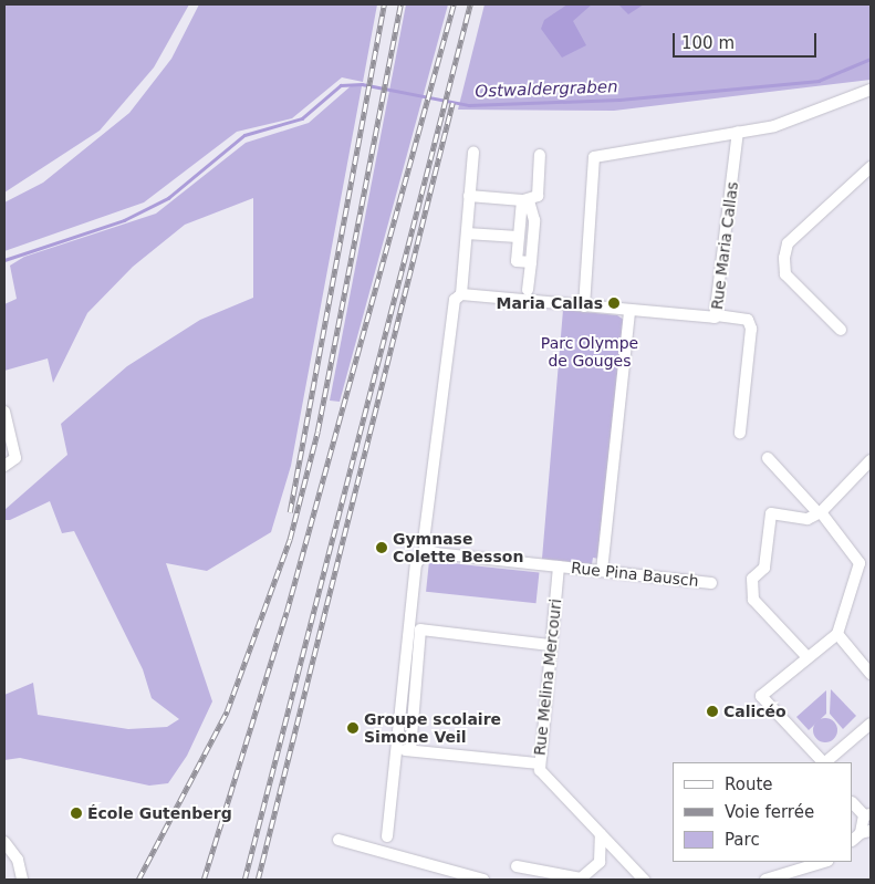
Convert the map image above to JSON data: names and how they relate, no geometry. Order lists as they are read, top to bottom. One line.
{"streets":{"street":["Rue Maria Callas","Rue Pina Bausch","Rue Melina Mercouri"]},"crossings":[["Rue Pina Bausch","Rue Melina Mercouri"]],"water":["Ostwaldergraben"],"parks":["Parc Olympe de Gouges"],"places":["Maria Callas","Gymnase Colette Besson","Calicéo","Groupe scolaire Simone Veil","École Gutenberg"],"legend":["Route","Voie ferrée","Parc"],"scale_bar":"100 m"}
